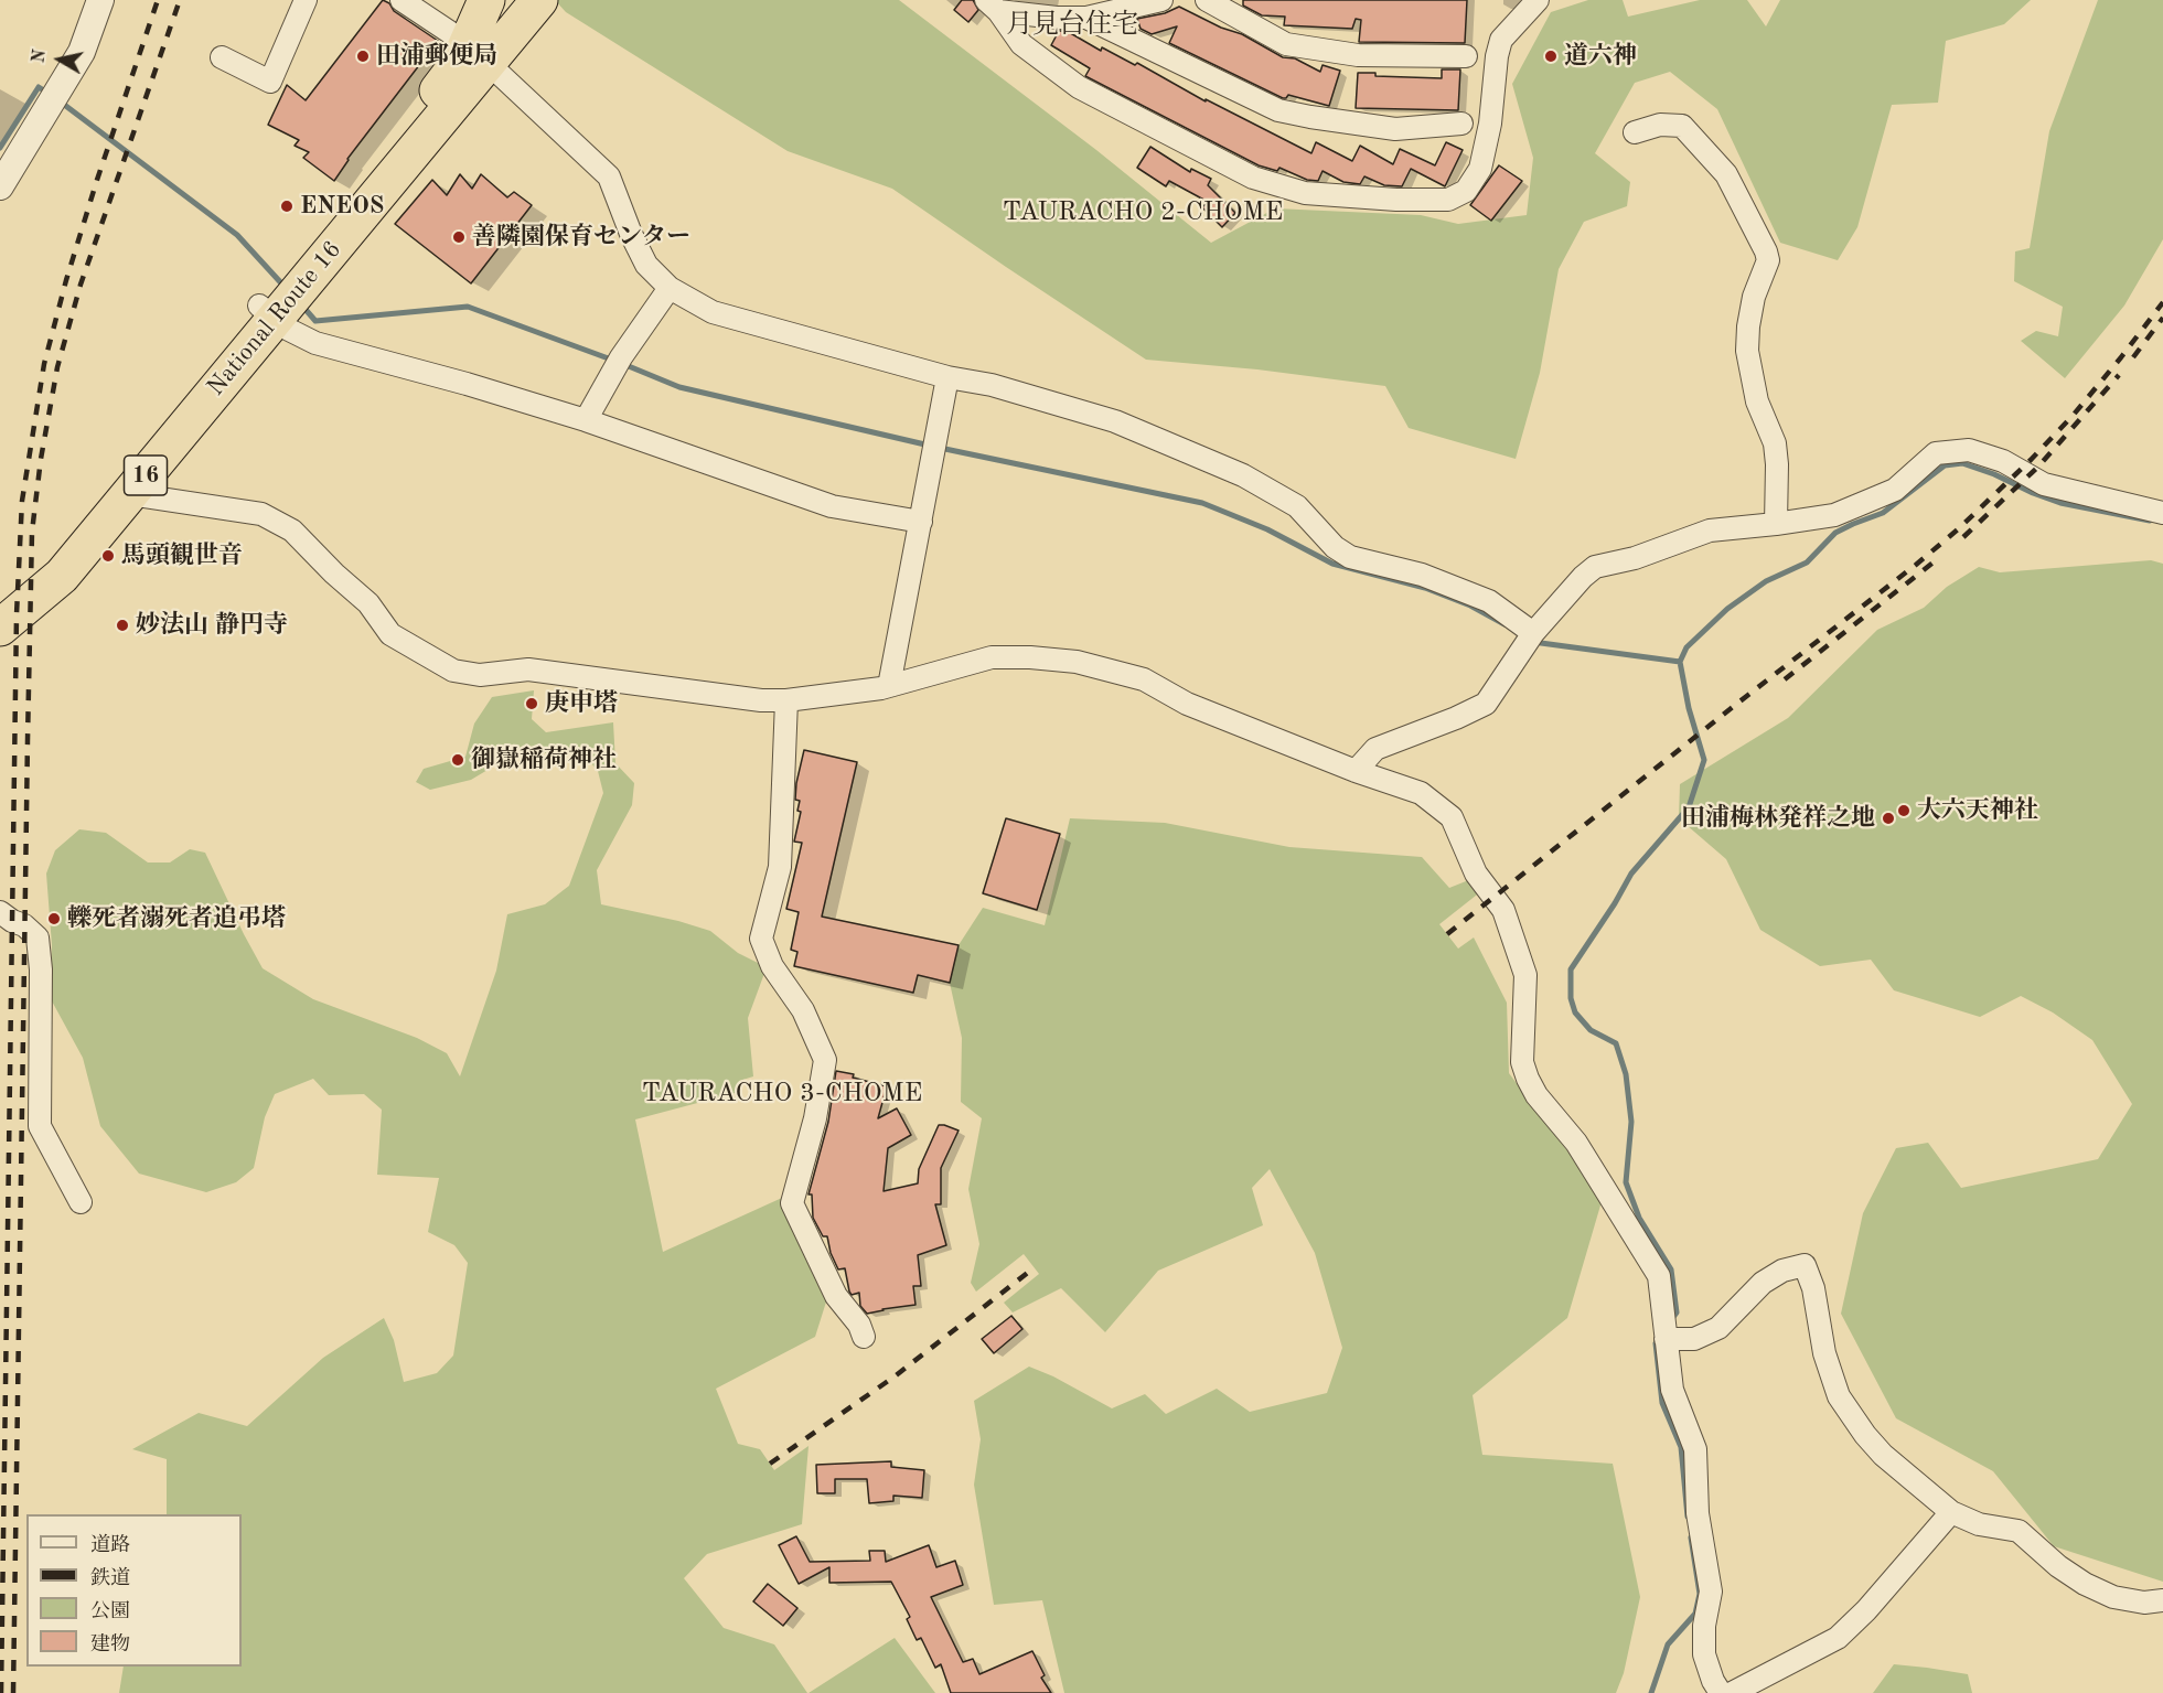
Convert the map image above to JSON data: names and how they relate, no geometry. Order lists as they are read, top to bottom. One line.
{"streets":{"highway":["National Route 16","16"]},"districts":["月見台住宅","TAURACHO 2-CHOME","TAURACHO 3-CHOME"],"places":["田浦郵便局","道六神","ENEOS","善隣園保育センター","馬頭観世音","妙法山 静円寺","庚申塔","御嶽稲荷神社","大六天神社","田浦梅林発祥之地","轢死者溺死者追弔塔"],"legend":["道路","鉄道","公園","建物"],"north":"left"}
